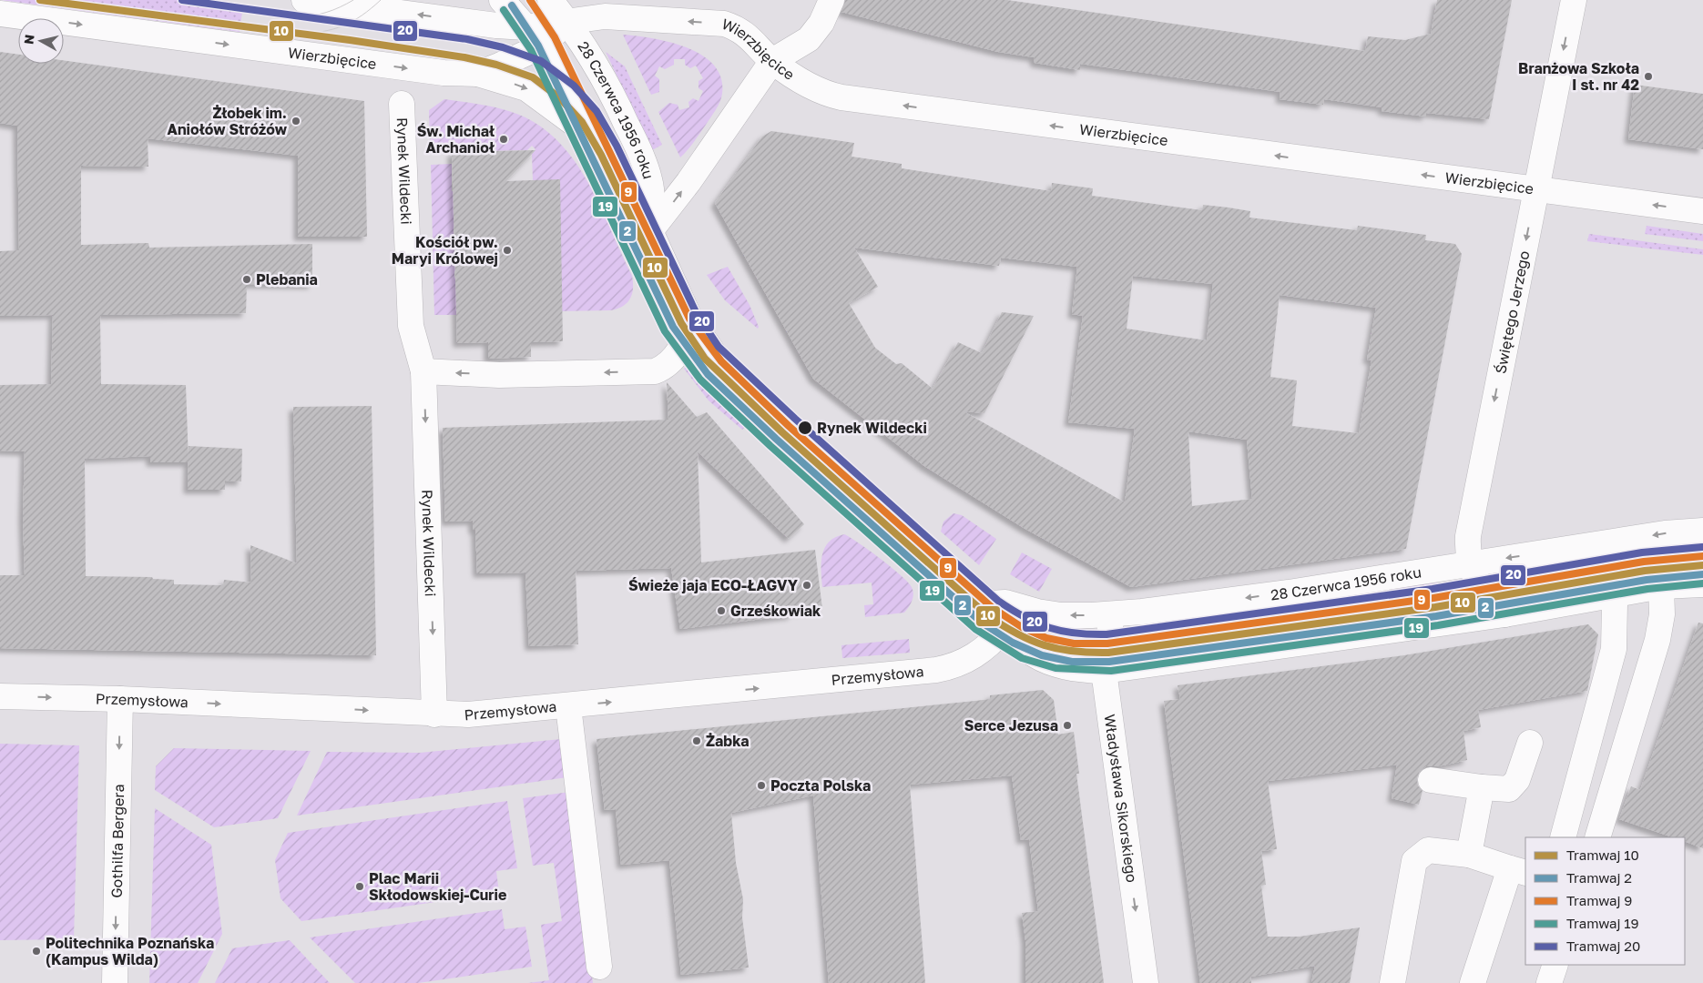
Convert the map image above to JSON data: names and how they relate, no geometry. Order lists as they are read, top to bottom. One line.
{"streets":{"street":["Wierzbięcice","28 Czerwca 1956 roku","Rynek Wildecki","Świętego Jerzego","Przemysłowa","Władysława Sikorskiego","Gothilfa Bergera"]},"crossings":[["Wierzbięcice","28 Czerwca 1956 roku"],["Wierzbięcice","Świętego Jerzego"],["28 Czerwca 1956 roku","Świętego Jerzego"],["28 Czerwca 1956 roku","Przemysłowa"],["28 Czerwca 1956 roku","Władysława Sikorskiego"],["Rynek Wildecki","Przemysłowa"],["Przemysłowa","Gothilfa Bergera"]],"one_way":["Rynek Wildecki","Świętego Jerzego","Przemysłowa","Władysława Sikorskiego","Gothilfa Bergera"],"places":["Branżowa Szkoła I st. nr 42","Żłobek im. Aniołów Stróżów","Św. Michał Archanioł","Kościół pw. Maryi Królowej","Plebania","Rynek Wildecki","Świeże jaja ECO-ŁAGVY","Grześkowiak","Serce Jezusa","Żabka","Poczta Polska","Plac Marii Skłodowskiej-Curie","Politechnika Poznańska (Kampus Wilda)"],"lines":["tram line 10","tram line 9","tram line 20","tram line 2","tram line 19"],"legend":["Tramwaj 10","Tramwaj 2","Tramwaj 9","Tramwaj 19","Tramwaj 20"],"north":"left"}
